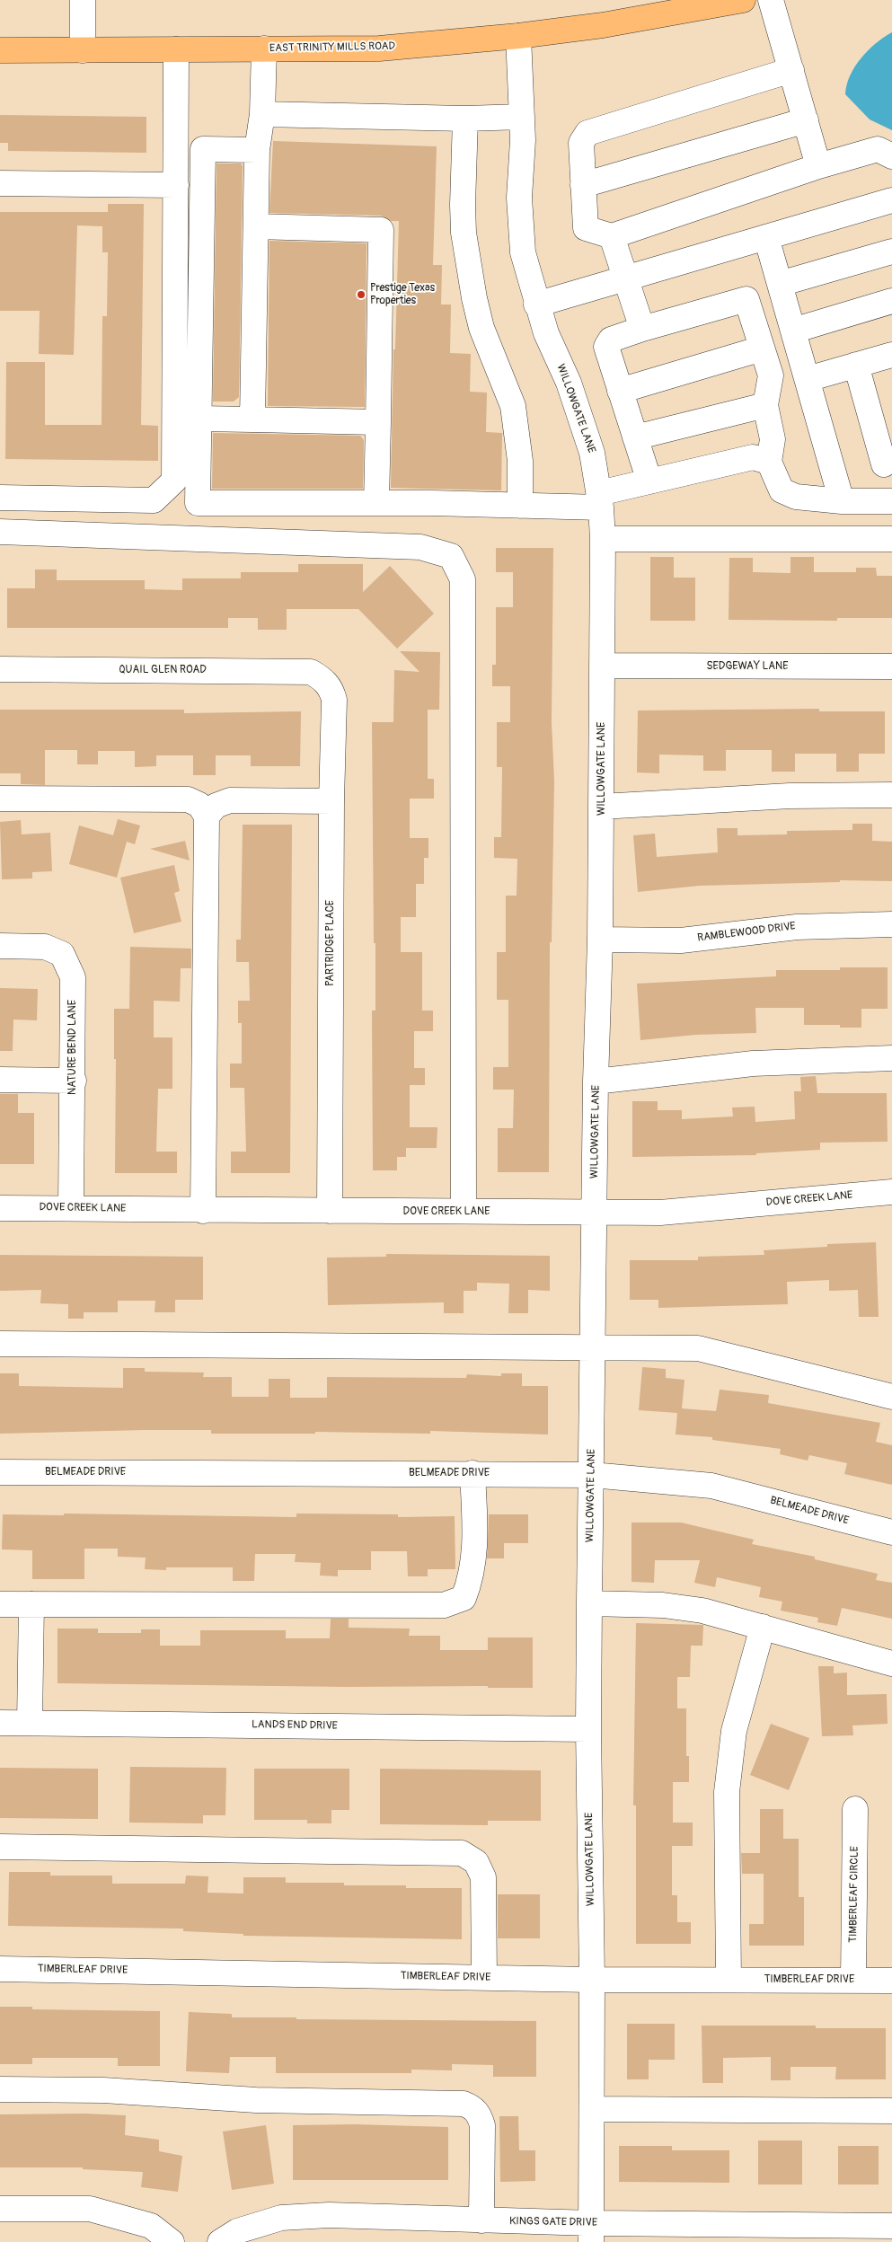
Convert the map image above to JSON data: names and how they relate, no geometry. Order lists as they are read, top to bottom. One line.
{"streets":{"main road":["EAST TRINITY MILLS ROAD"],"street":["WILLOWGATE LANE","SEDGEWAY LANE","QUAIL GLEN ROAD","RAMBLEWOOD DRIVE","PARTRIDGE PLACE","NATURE BEND LANE","DOVE CREEK LANE","BELMEADE DRIVE","LANDS END DRIVE","TIMBERLEAF CIRCLE","TIMBERLEAF DRIVE","KINGS GATE DRIVE"]},"crossings":[["EAST TRINITY MILLS ROAD","WILLOWGATE LANE"],["WILLOWGATE LANE","SEDGEWAY LANE"],["WILLOWGATE LANE","RAMBLEWOOD DRIVE"],["WILLOWGATE LANE","DOVE CREEK LANE"],["WILLOWGATE LANE","BELMEADE DRIVE"],["WILLOWGATE LANE","LANDS END DRIVE"],["WILLOWGATE LANE","TIMBERLEAF DRIVE"],["WILLOWGATE LANE","KINGS GATE DRIVE"],["QUAIL GLEN ROAD","PARTRIDGE PLACE"],["PARTRIDGE PLACE","DOVE CREEK LANE"],["NATURE BEND LANE","DOVE CREEK LANE"],["TIMBERLEAF CIRCLE","TIMBERLEAF DRIVE"]],"places":["Prestige Texas Properties"]}
